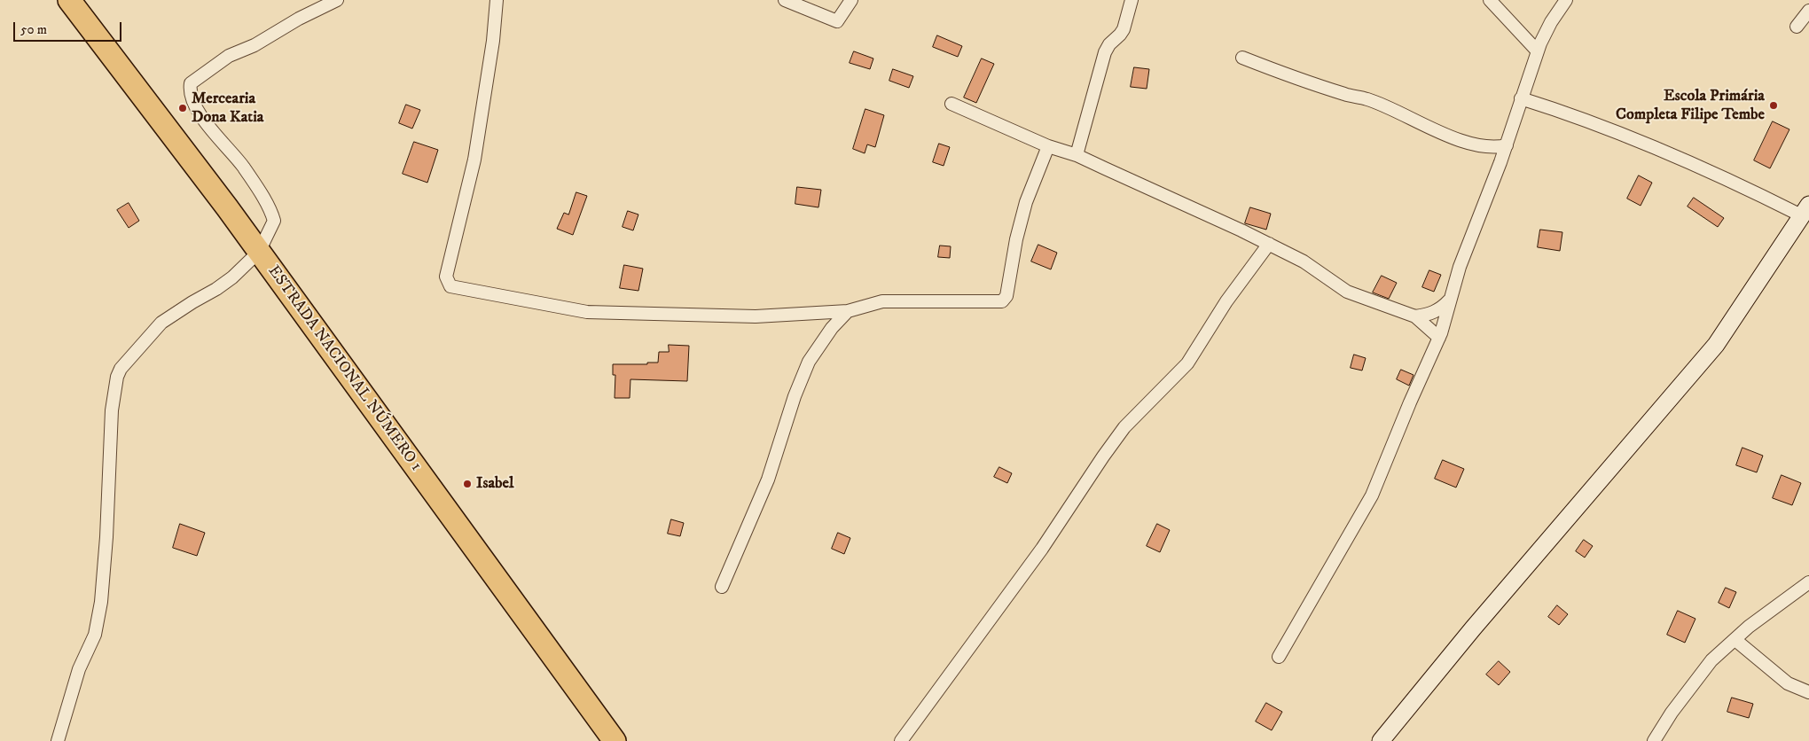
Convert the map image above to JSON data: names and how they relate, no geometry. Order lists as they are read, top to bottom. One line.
{"streets":{"highway":["ESTRADA NACIONAL NÚMERO 1"]},"places":["Escola Primária Completa Filipe Tembe","Mercearia Dona Katia","Isabel"],"scale_bar":"50 m"}
